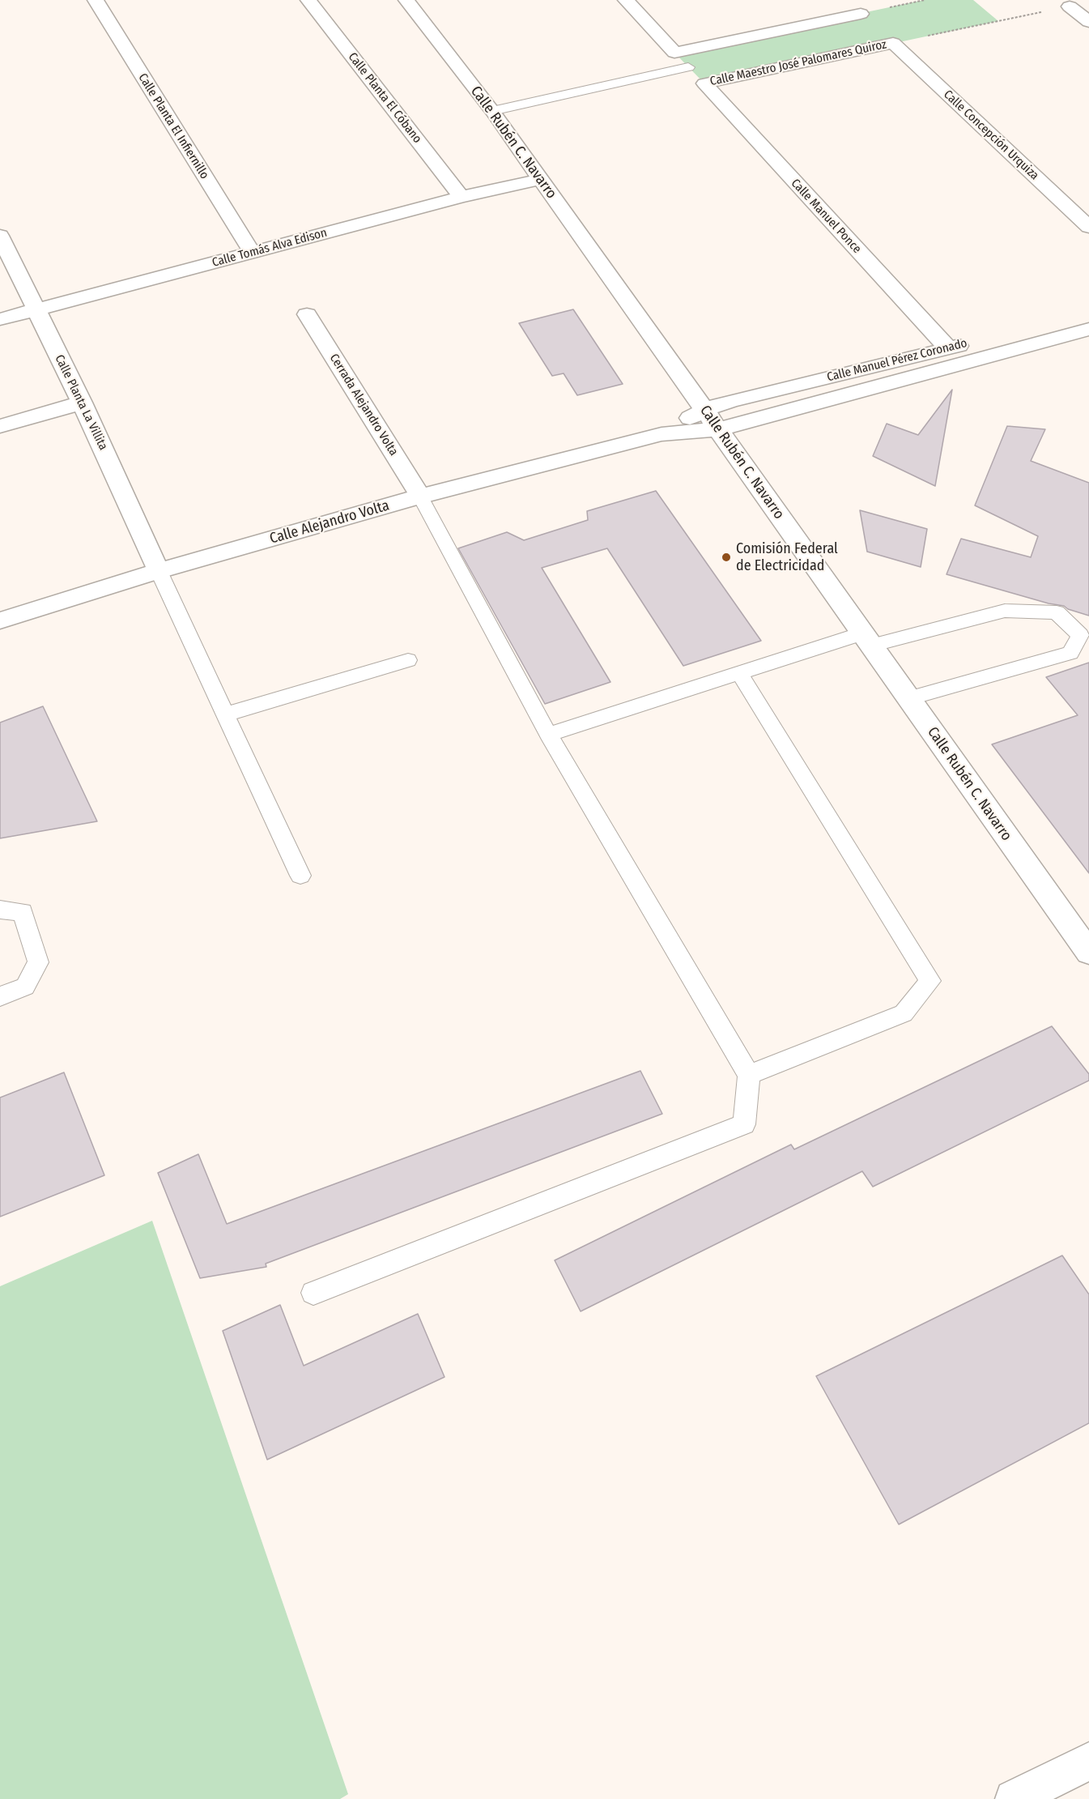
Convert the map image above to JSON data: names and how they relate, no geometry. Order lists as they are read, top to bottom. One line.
{"streets":{"street":["Calle Maestro José Palomares Quiroz","Calle Planta El Cóbano","Calle Planta El Infiernillo","Calle Concepción Urquiza","Calle Rubén C. Navarro","Calle Manuel Ponce","Calle Tomás Alva Edison","Calle Manuel Pérez Coronado","Calle Planta La Villita","Cerrada Alejandro Volta","Calle Alejandro Volta"]},"crossings":[["Calle Maestro José Palomares Quiroz","Calle Concepción Urquiza"],["Calle Maestro José Palomares Quiroz","Calle Manuel Ponce"],["Calle Planta El Cóbano","Calle Tomás Alva Edison"],["Calle Planta El Infiernillo","Calle Tomás Alva Edison"],["Calle Rubén C. Navarro","Calle Tomás Alva Edison"],["Calle Rubén C. Navarro","Calle Manuel Pérez Coronado"],["Calle Rubén C. Navarro","Calle Alejandro Volta"],["Calle Manuel Ponce","Calle Manuel Pérez Coronado"],["Calle Tomás Alva Edison","Calle Planta La Villita"],["Calle Manuel Pérez Coronado","Calle Alejandro Volta"],["Calle Planta La Villita","Calle Alejandro Volta"],["Cerrada Alejandro Volta","Calle Alejandro Volta"]],"places":["Comisión Federal de Electricidad"]}
